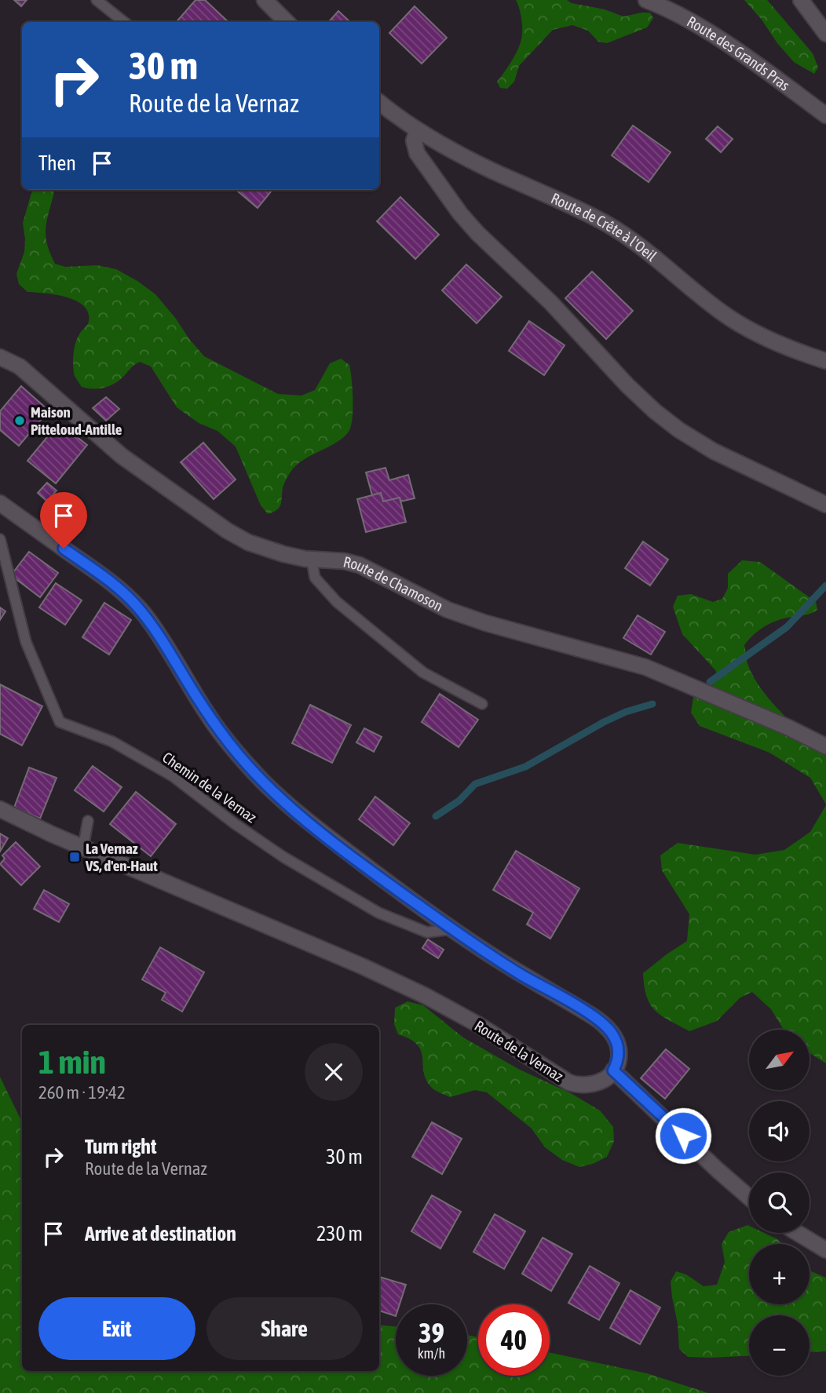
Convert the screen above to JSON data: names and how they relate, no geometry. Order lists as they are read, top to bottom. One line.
{"streets":{"street":["Route des Grands Pras","Route de Crête à l'Oeil","Route de Chamoson","Route de la Vernaz"],"lane":["Chemin de la Vernaz"]},"places":{"other":["Maison Pitteloud-Antille"],"transit":["La Vernaz VS, d'en-Haut"]},"north":"top right","page":{"turn":["30 m","Route de la Vernaz"],"then":"Then","heading":["1 min","260 m · 19:42"],"map_buttons":["+","−"],"list":[{"name":"Turn right","note":"Route de la Vernaz","value":"30 m"},{"name":"Arrive at destination","value":"230 m"}],"buttons":["Exit","Share"],"speed":"39 km/h","limit":"40"}}
